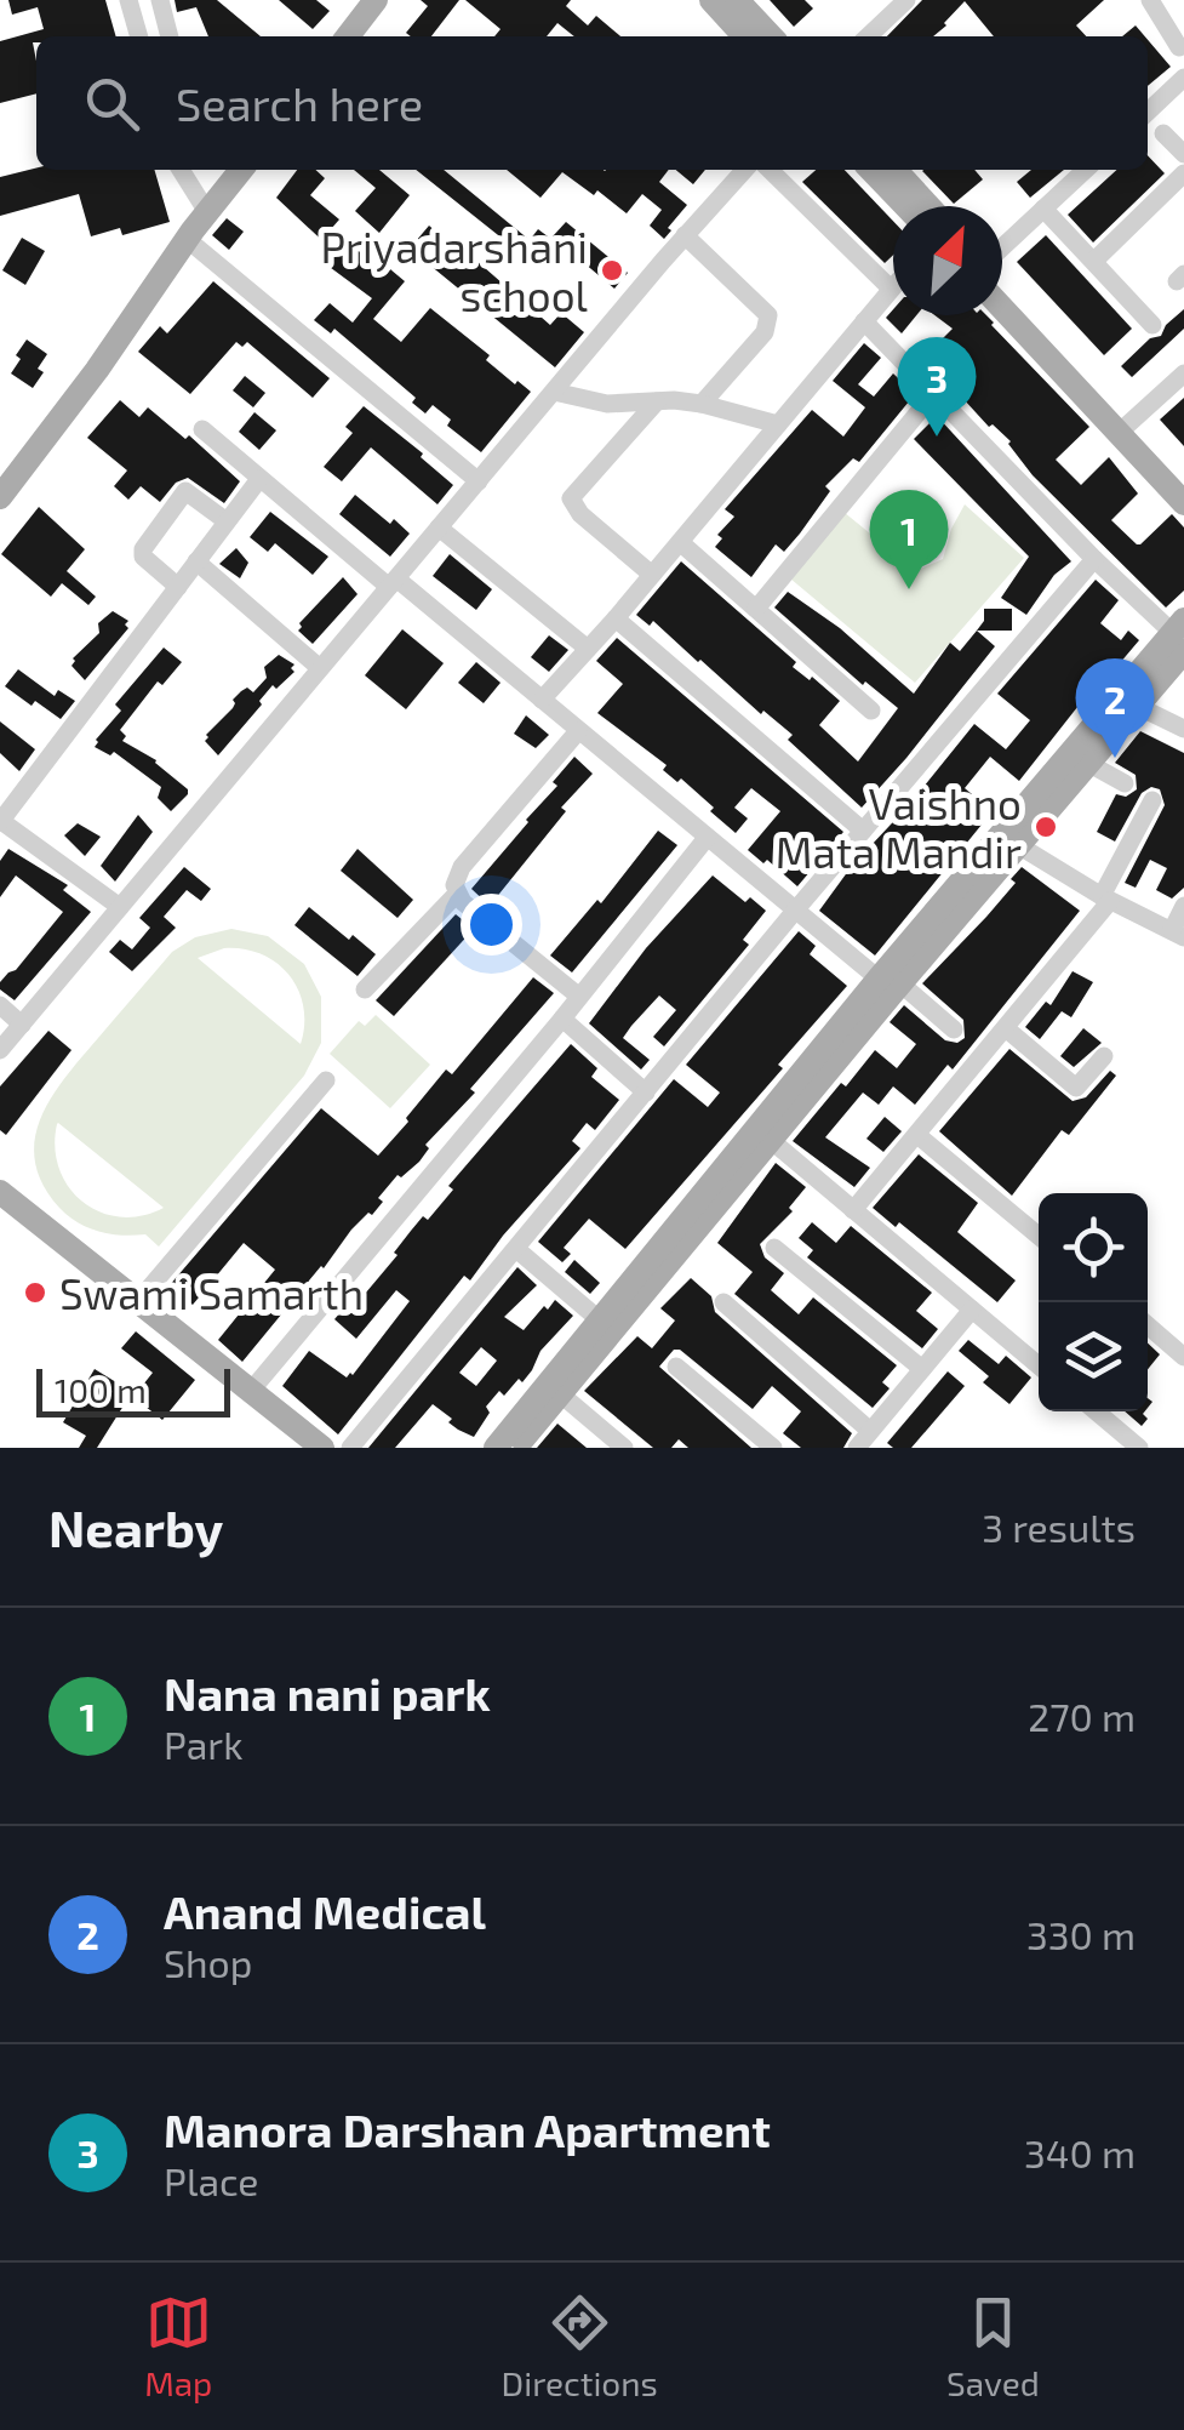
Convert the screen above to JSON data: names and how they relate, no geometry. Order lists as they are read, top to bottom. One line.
{"places":["Priyadarshani school","Vaishno Mata Mandir","Swami Samarth"],"scale_bar":"100 m","north":"top right","page":{"search":"Search here","pins":["3","1","2"],"scale":"100 m","heading":["Nearby","3 results"],"list":[{"mark":"1","name":"Nana nani park","note":"Park","value":"270 m"},{"mark":"2","name":"Anand Medical","note":"Shop","value":"330 m"},{"mark":"3","name":"Manora Darshan Apartment","note":"Place","value":"340 m"}],"nav":["Map","Directions","Saved"]}}
